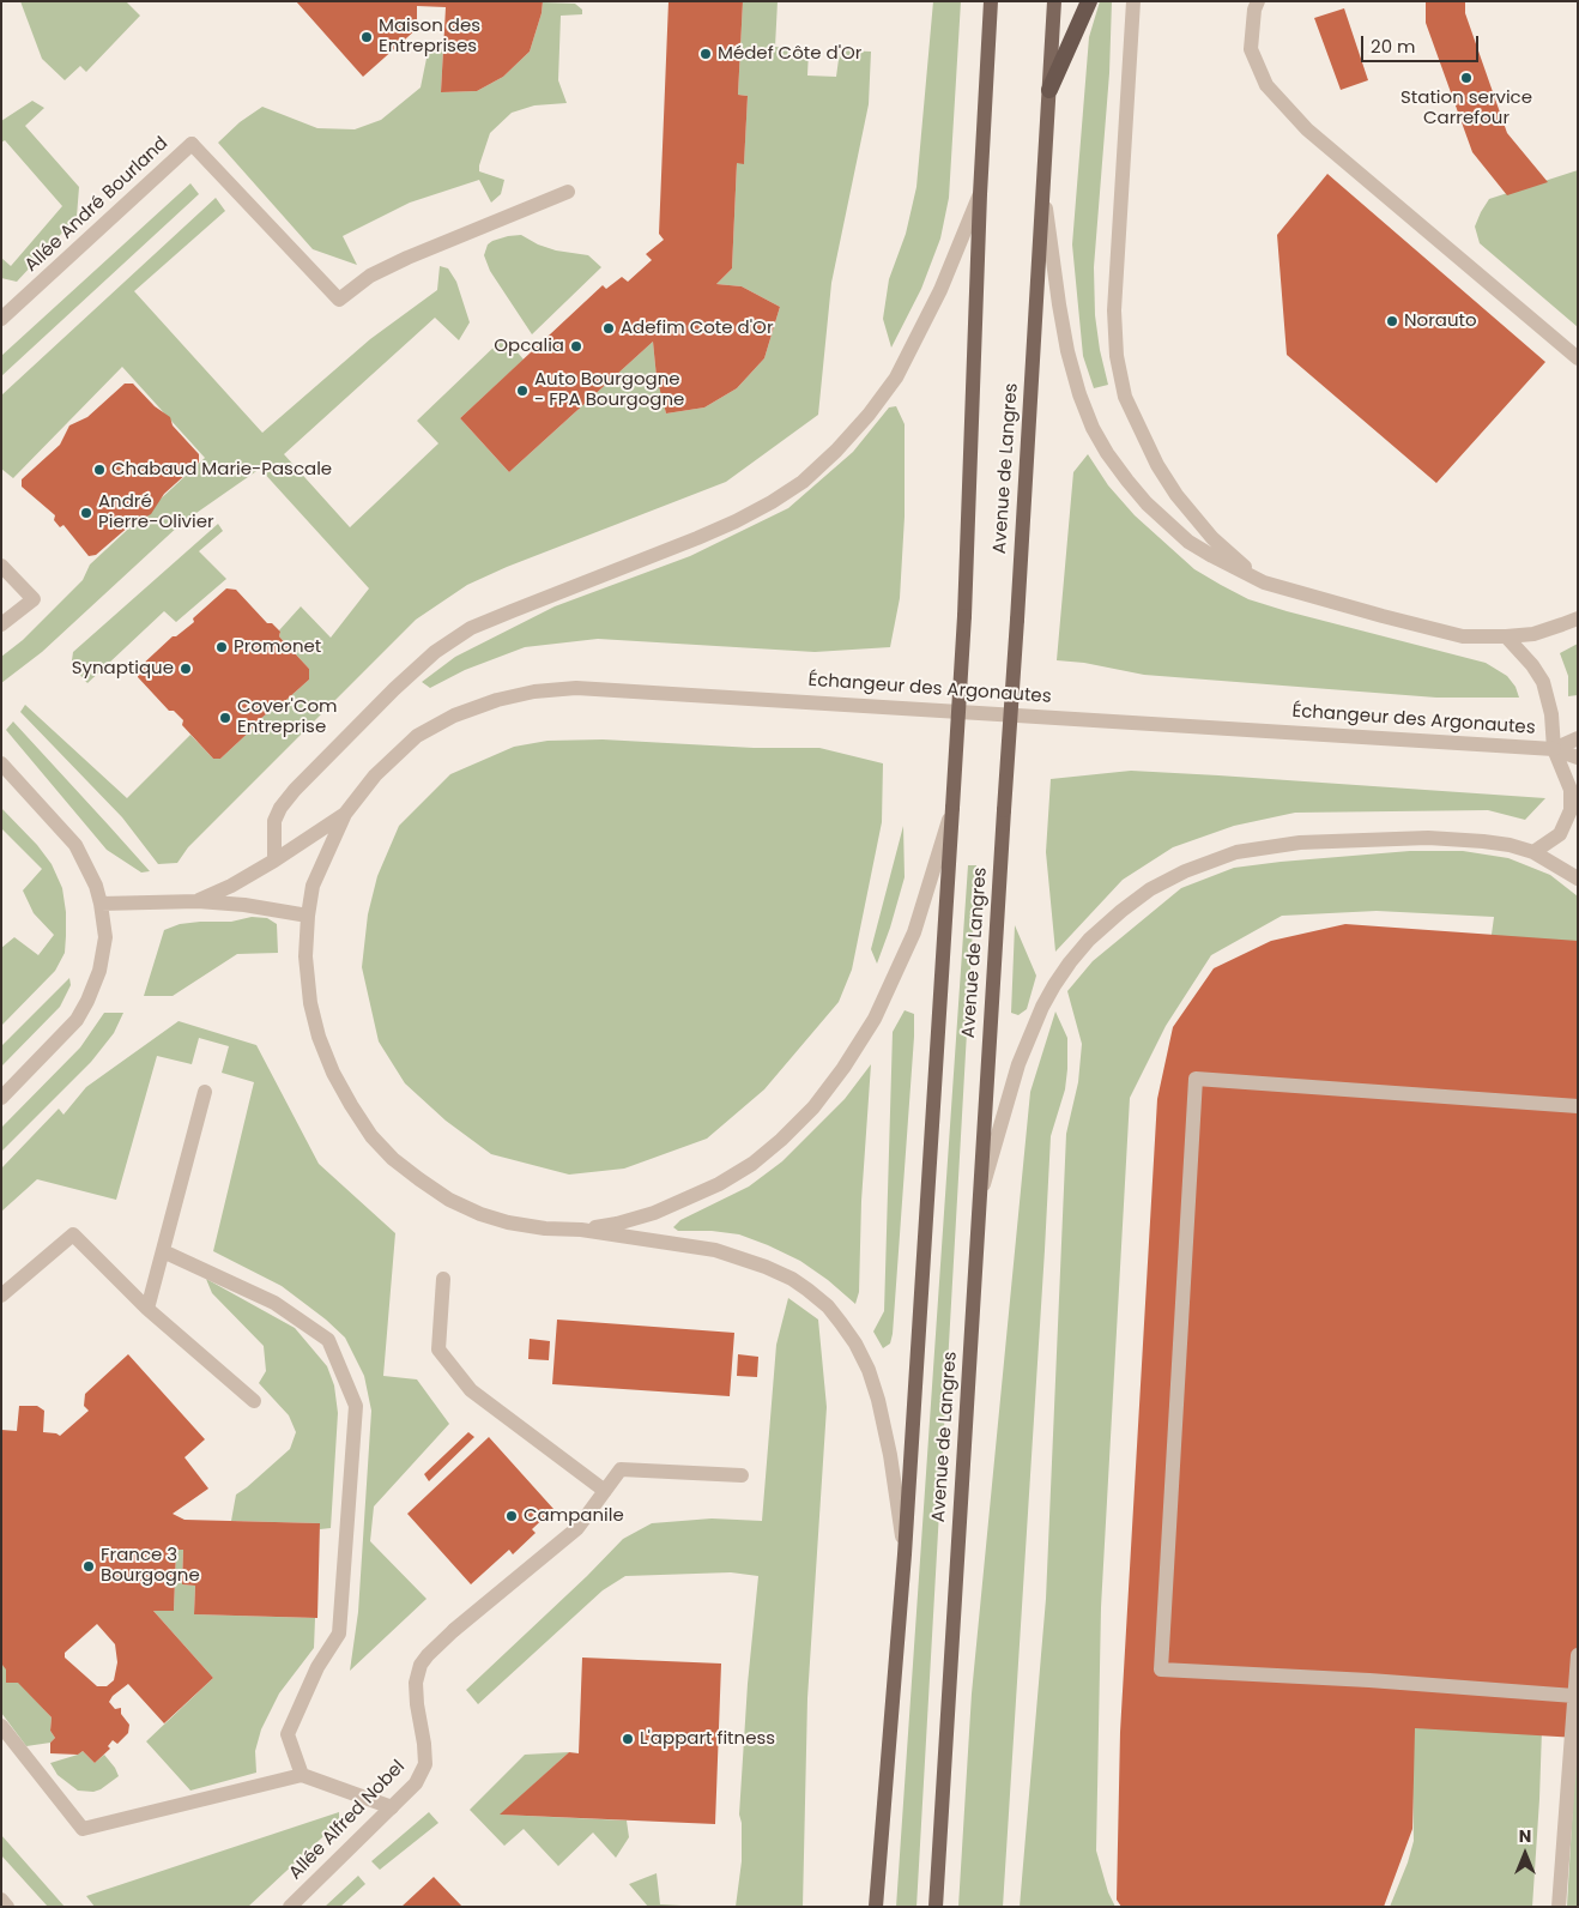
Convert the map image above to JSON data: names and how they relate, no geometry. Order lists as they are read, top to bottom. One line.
{"streets":{"main road":["Avenue de Langres"],"street":["Allée André Bourland","Échangeur des Argonautes","Allée Alfred Nobel"]},"crossings":[["Avenue de Langres","Échangeur des Argonautes"]],"places":["Maison des Entreprises","Médef Côte d'Or","Station service Carrefour","Norauto","Adefim Cote d'Or","Opcalia","Auto Bourgogne - FPA Bourgogne","Chabaud Marie-Pascale","André Pierre-Olivier","Promonet","Synaptique","Cover'Com Entreprise","Campanile","France 3 Bourgogne","L'appart fitness"],"scale_bar":"20 m","north":"top"}
